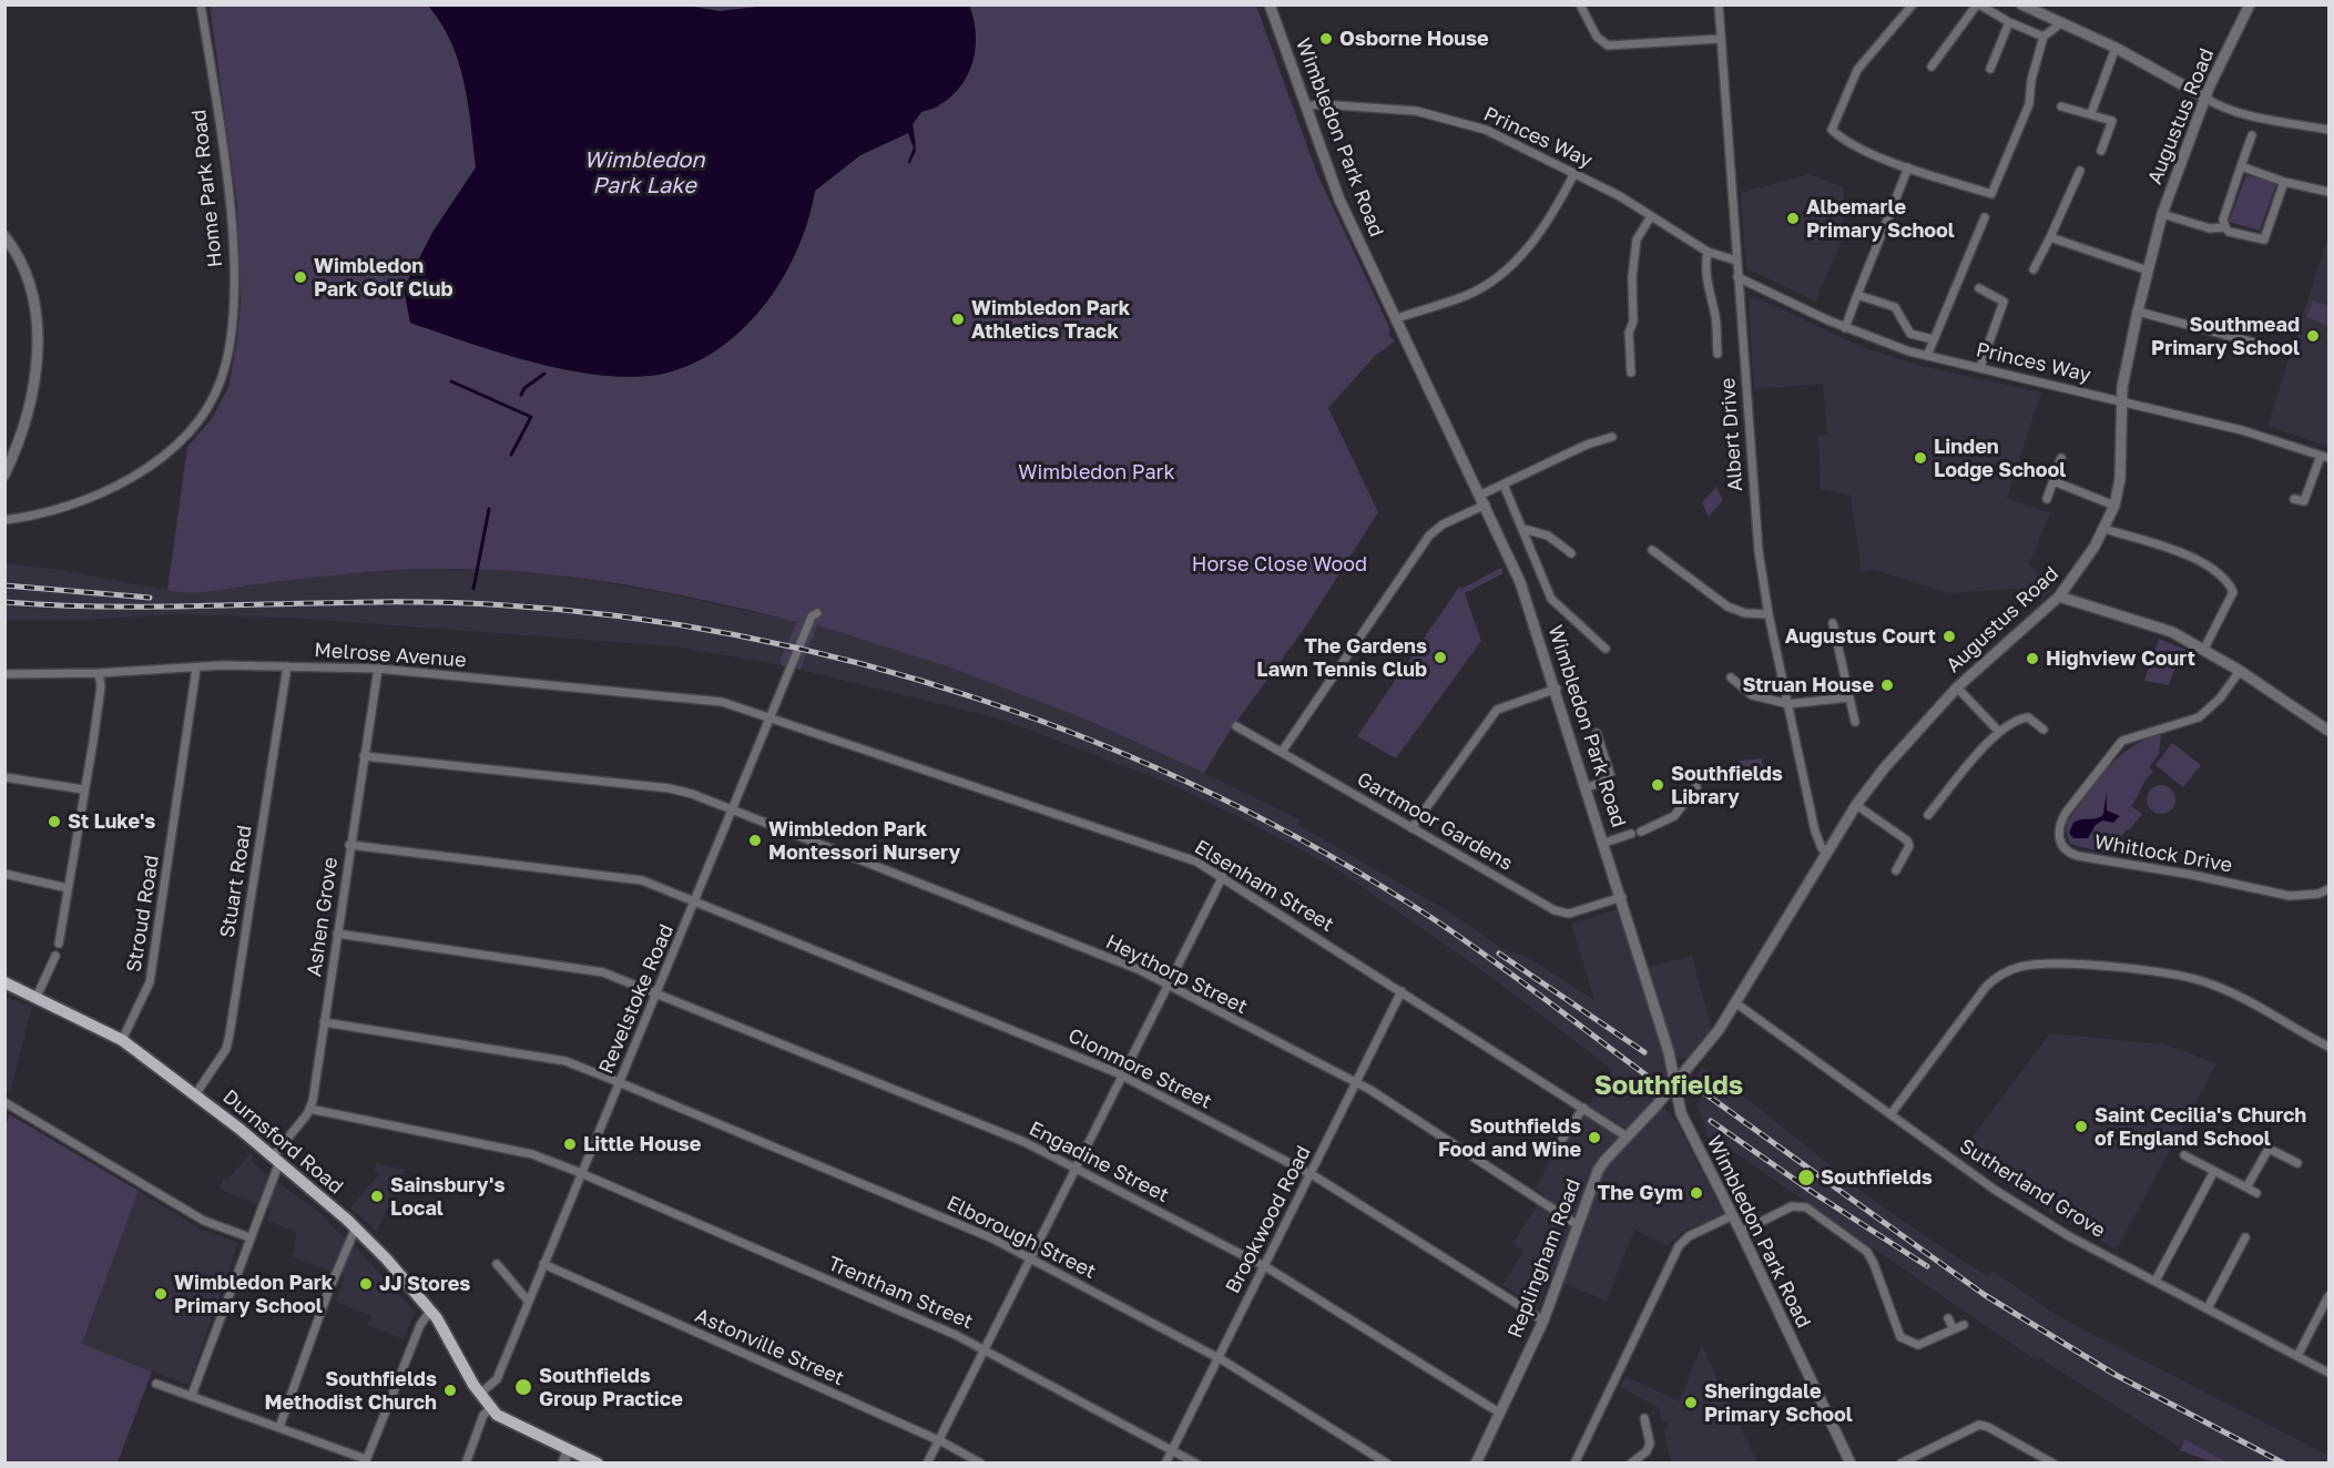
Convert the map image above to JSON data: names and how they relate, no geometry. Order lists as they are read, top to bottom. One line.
{"streets":{"main road":["Durnsford Road"],"street":["Augustus Road","Wimbledon Park Road","Princes Way","Home Park Road","Albert Drive","Melrose Avenue","Gartmoor Gardens","Whitlock Drive","Stuart Road","Elsenham Street","Stroud Road","Ashen Grove","Heythorp Street","Revelstoke Road","Clonmore Street","Engadine Street","Sutherland Grove","Brookwood Road","Elborough Street","Replingham Road","Trentham Street","Astonville Street"]},"crossings":[["Augustus Road","Wimbledon Park Road"],["Augustus Road","Princes Way"],["Augustus Road","Albert Drive"],["Augustus Road","Sutherland Grove"],["Augustus Road","Replingham Road"],["Wimbledon Park Road","Princes Way"],["Wimbledon Park Road","Gartmoor Gardens"],["Wimbledon Park Road","Replingham Road"],["Princes Way","Albert Drive"],["Melrose Avenue","Stuart Road"],["Melrose Avenue","Elsenham Street"],["Melrose Avenue","Stroud Road"],["Melrose Avenue","Ashen Grove"],["Melrose Avenue","Revelstoke Road"],["Stuart Road","Durnsford Road"],["Elsenham Street","Revelstoke Road"],["Elsenham Street","Brookwood Road"],["Elsenham Street","Replingham Road"],["Stroud Road","Durnsford Road"],["Ashen Grove","Heythorp Street"],["Ashen Grove","Clonmore Street"],["Ashen Grove","Durnsford Road"],["Ashen Grove","Engadine Street"],["Ashen Grove","Elborough Street"],["Ashen Grove","Trentham Street"],["Heythorp Street","Revelstoke Road"],["Heythorp Street","Brookwood Road"],["Heythorp Street","Replingham Road"],["Revelstoke Road","Clonmore Street"],["Revelstoke Road","Durnsford Road"],["Revelstoke Road","Engadine Street"],["Revelstoke Road","Elborough Street"],["Revelstoke Road","Trentham Street"],["Revelstoke Road","Astonville Street"],["Clonmore Street","Brookwood Road"],["Clonmore Street","Replingham Road"],["Engadine Street","Brookwood Road"],["Engadine Street","Replingham Road"],["Brookwood Road","Elborough Street"],["Brookwood Road","Trentham Street"]],"districts":["Southfields"],"water":["Wimbledon Park Lake"],"parks":["Wimbledon Park","Horse Close Wood"],"places":["Osborne House","Albemarle Primary School","Wimbledon Park Golf Club","Wimbledon Park Athletics Track","Southmead Primary School","Linden Lodge School","Augustus Court","The Gardens Lawn Tennis Club","Highview Court","Struan House","Southfields Library","St Luke's","Wimbledon Park Montessori Nursery","Saint Cecilia's Church of England School","Southfields Food and Wine","Little House","Southfields","The Gym","Sainsbury's Local","JJ Stores","Wimbledon Park Primary School","Southfields Group Practice","Southfields Methodist Church","Sheringdale Primary School"]}
